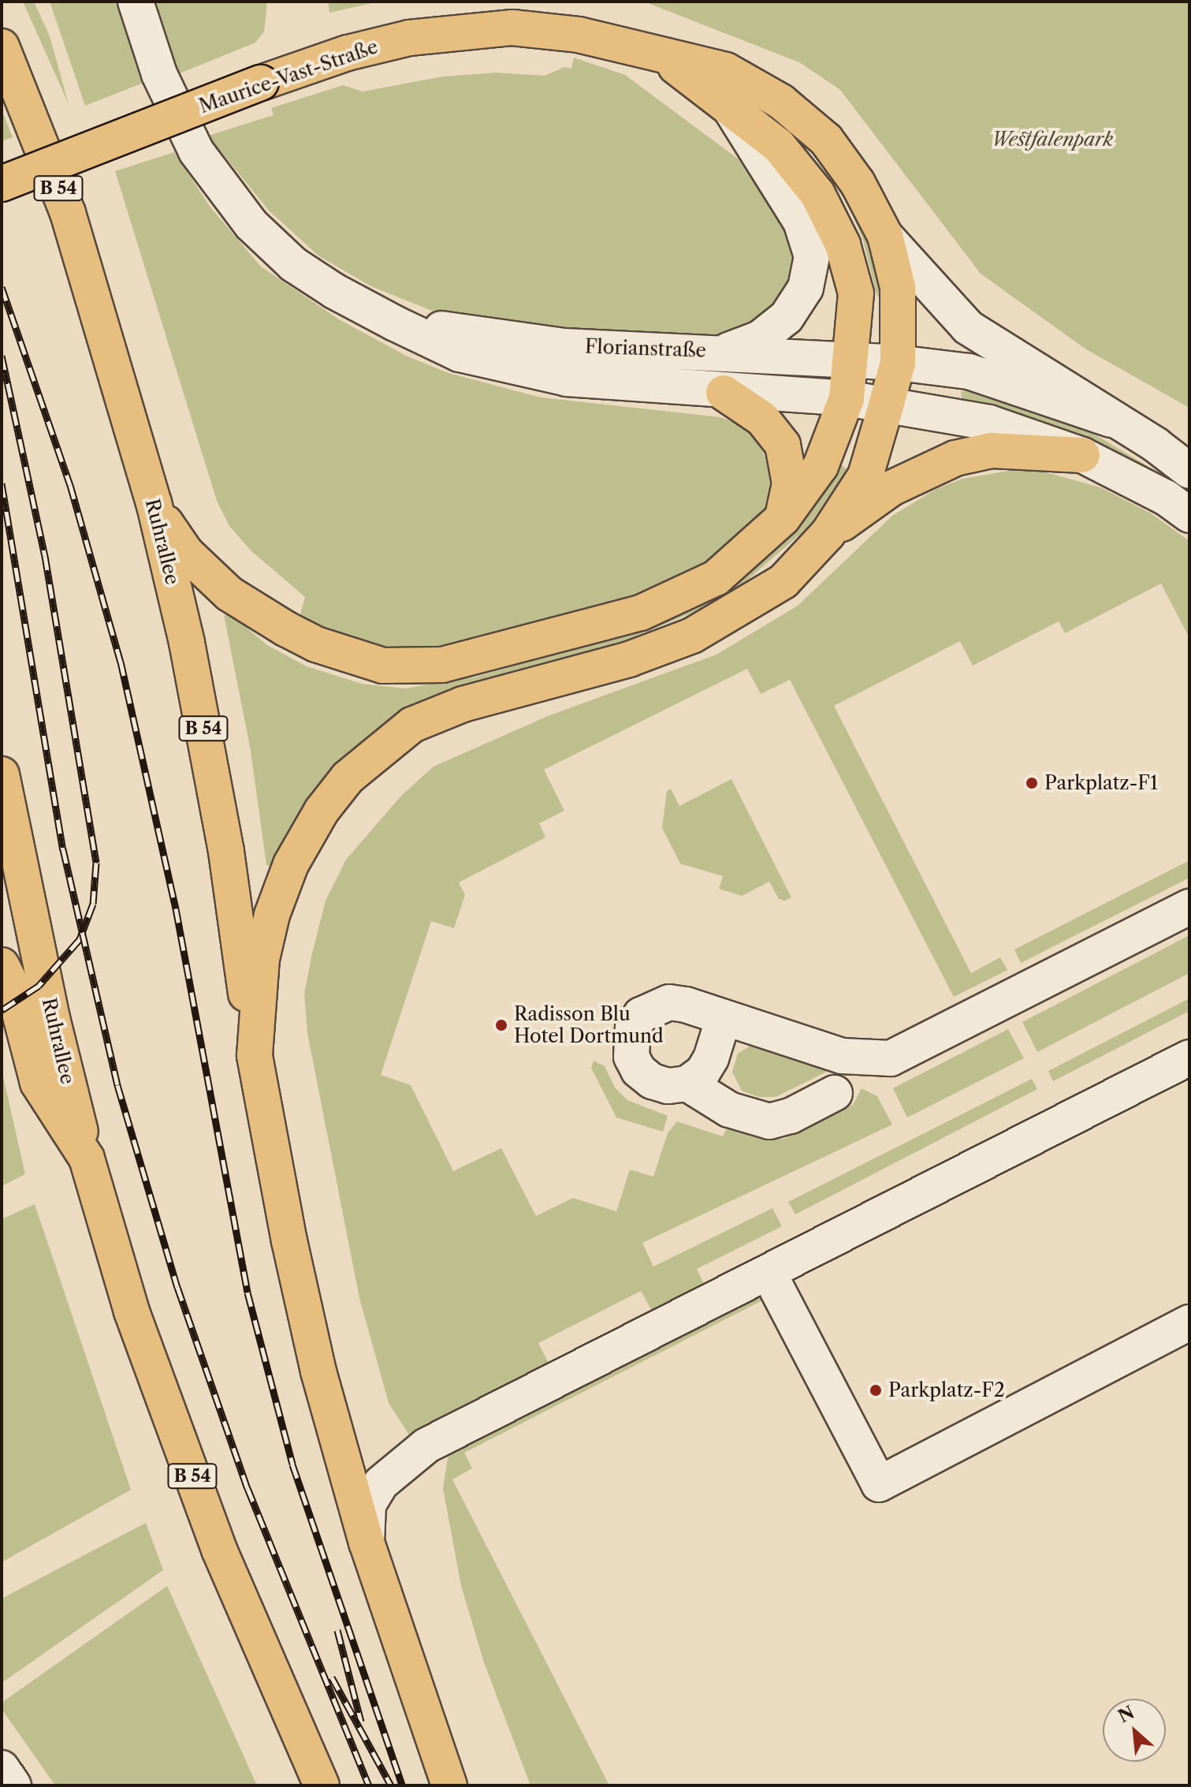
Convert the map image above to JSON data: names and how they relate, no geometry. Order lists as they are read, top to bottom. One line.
{"streets":{"main road":["Maurice-Vast-Straße","B 54","Ruhrallee"],"street":["Florianstraße"]},"crossings":[["Maurice-Vast-Straße","Florianstraße"],["Maurice-Vast-Straße","Ruhrallee"],["B 54","Ruhrallee"]],"parks":["Westfalenpark"],"places":["Parkplatz-F1","Radisson Blu Hotel Dortmund","Parkplatz-F2"],"north":"top left"}
